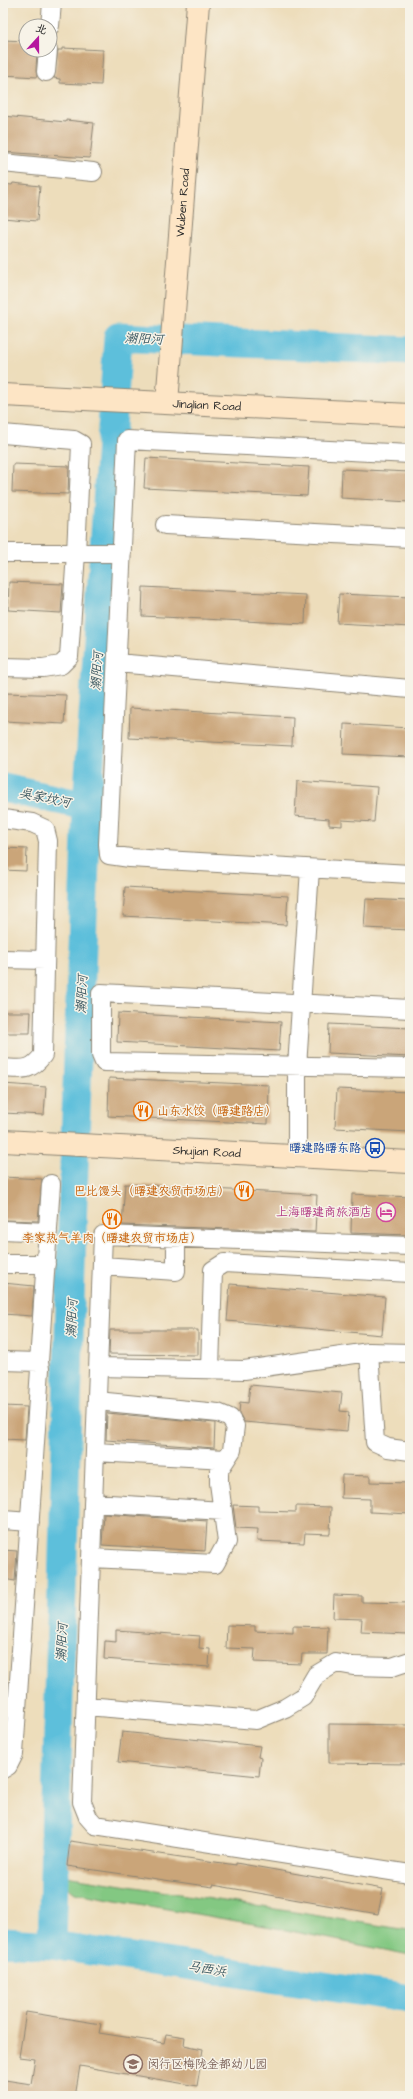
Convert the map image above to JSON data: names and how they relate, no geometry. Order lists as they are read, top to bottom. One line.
{"streets":{"street":["Wuben Road","Jinglian Road","Shujian Road"]},"crossings":[["Wuben Road","Jinglian Road"]],"water":["潮阳河","吴家坟河","马西浜"],"places":{"restaurant":["山东水饺（曙建路店）","巴比馒头（曙建农贸市场店）","李家热气羊肉（曙建农贸市场店）"],"bus stop":["曙建路曙东路"],"hotel":["上海曙建商旅酒店"],"school or university":["闵行区梅陇金都幼儿园"]},"north":"top"}
